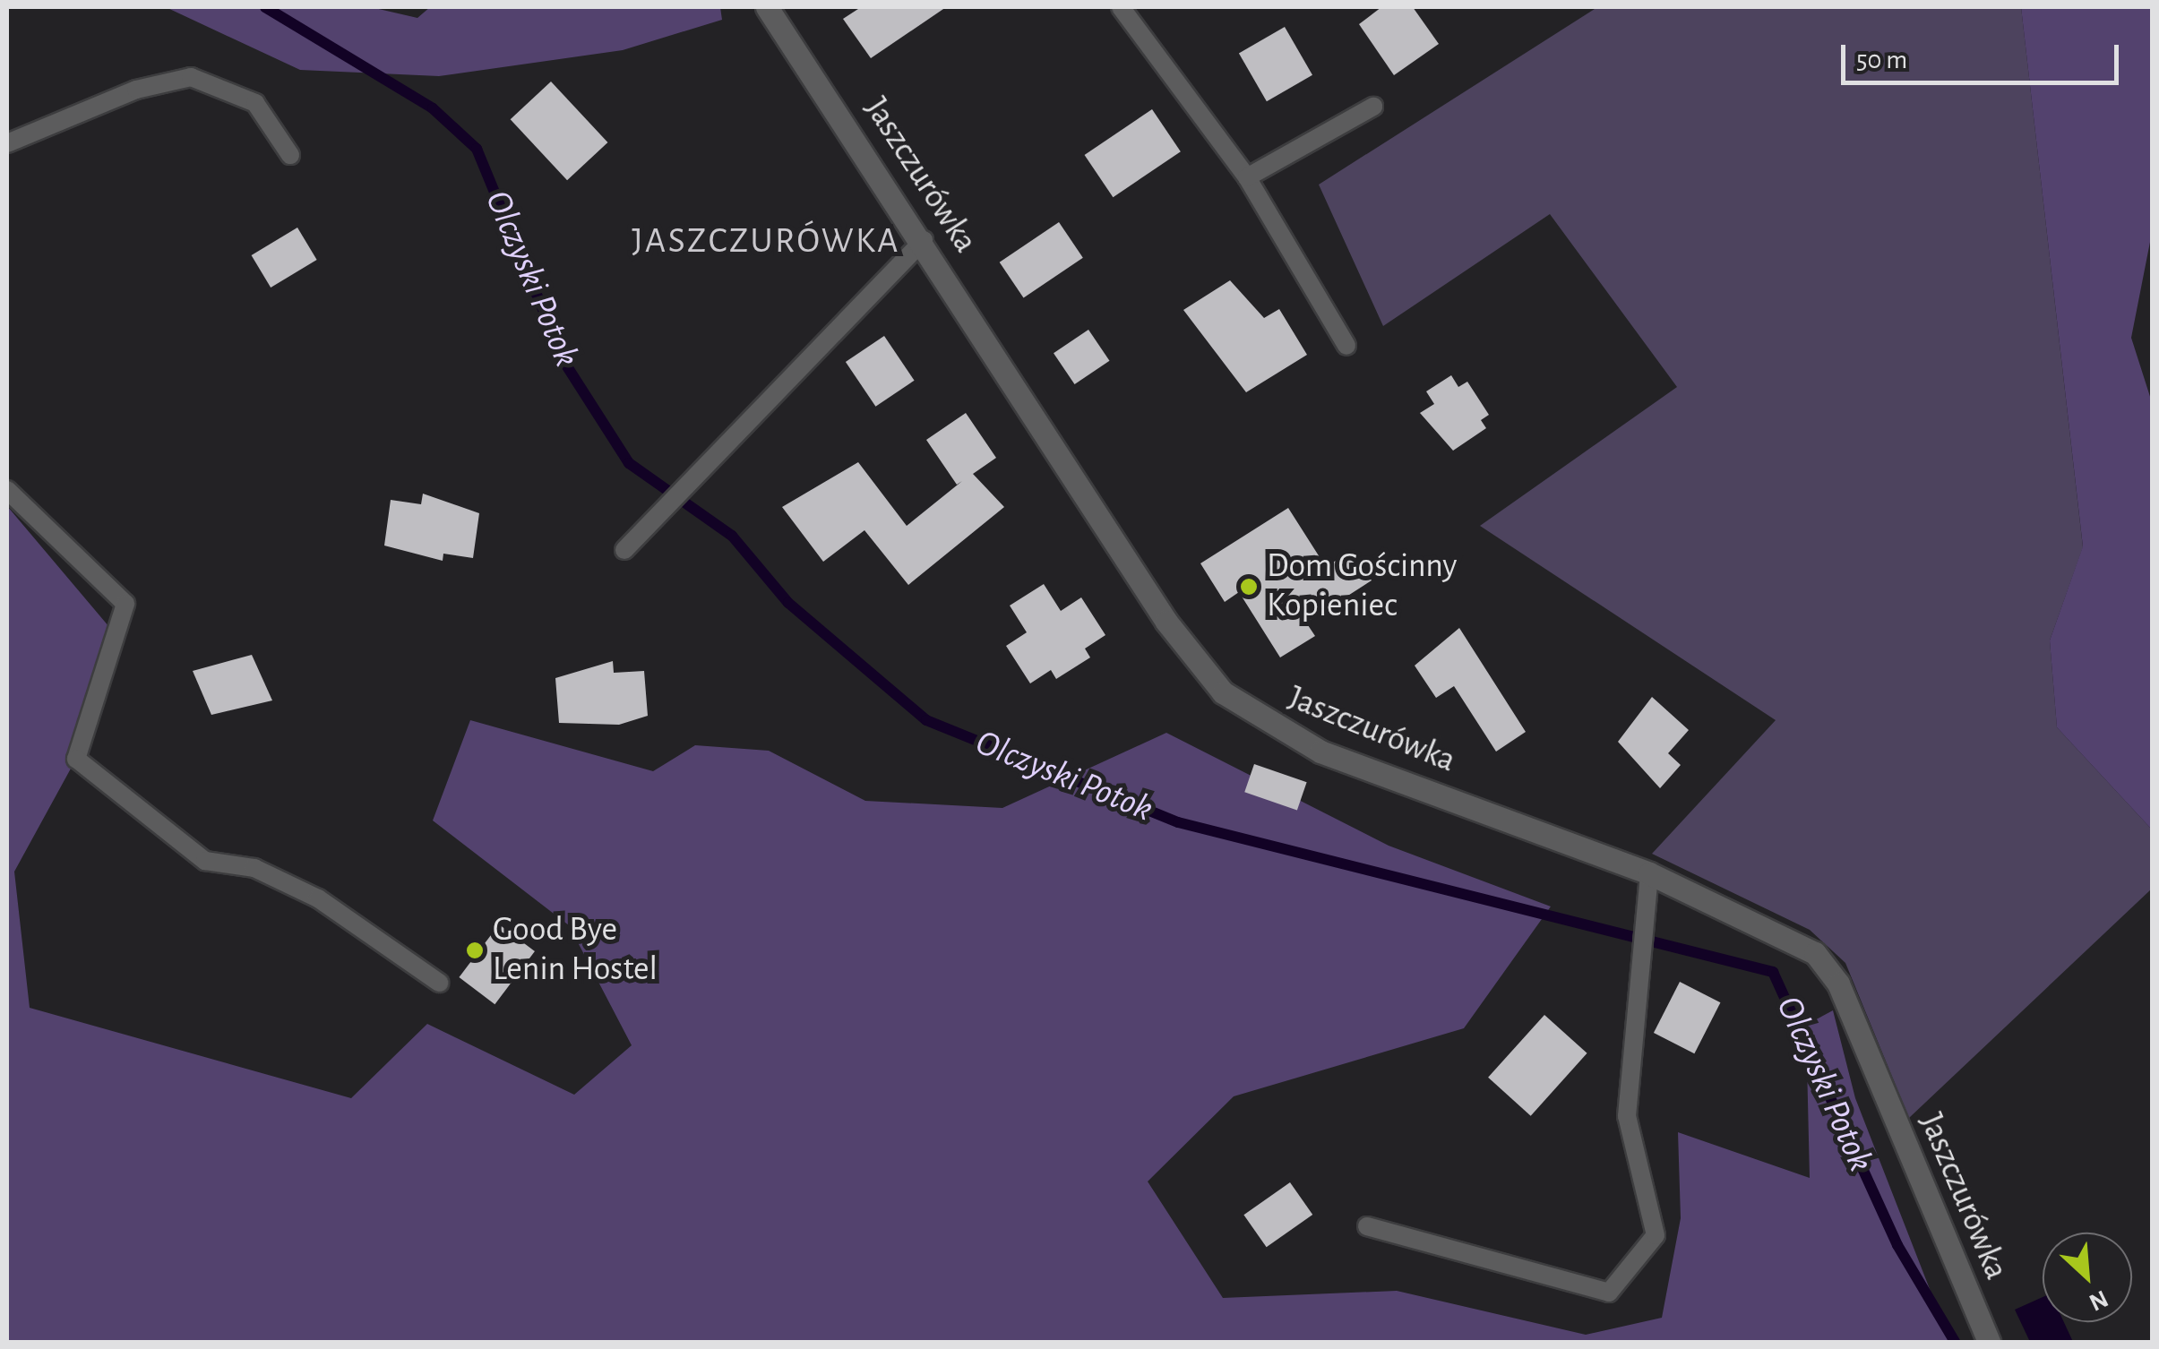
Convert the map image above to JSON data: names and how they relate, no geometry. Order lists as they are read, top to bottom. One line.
{"streets":{"street":["Jaszczurówka"]},"districts":["JASZCZURÓWKA"],"water":["Olczyski Potok"],"places":["Dom Gościnny Kopieniec","Good Bye Lenin Hostel"],"scale_bar":"50 m","north":"bottom right"}
